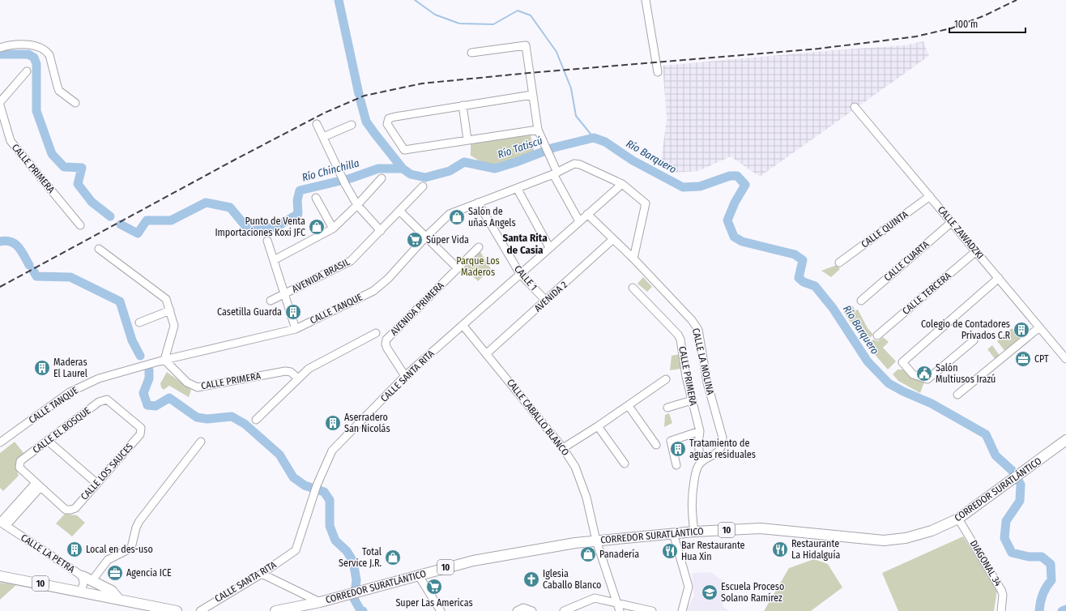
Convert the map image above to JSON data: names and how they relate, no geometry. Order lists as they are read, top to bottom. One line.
{"streets":{"main road":["CORREDOR SURATLÁNTICO","10"],"street":["CALLE PRIMERA","CALLE QUINTA","CALLE ZAWADZKI","CALLE CUARTA","AVENIDA BRASIL","CALLE 1","CALLE TERCERA","AVENIDA 2","CALLE TANQUE","AVENIDA PRIMERA","CALLE LA MOLINA","CALLE SANTA RITA","CALLE CABALLO BLANCO","CALLE EL BOSQUE","CALLE LOS SAUCES","CALLE LA PETRA","DIAGONAL 34"]},"crossings":[["CALLE PRIMERA","CALLE TANQUE"],["CALLE PRIMERA","AVENIDA PRIMERA"],["CALLE PRIMERA","CALLE LA MOLINA"],["CALLE QUINTA","CALLE ZAWADZKI"],["CALLE ZAWADZKI","CALLE CUARTA"],["CALLE ZAWADZKI","CALLE TERCERA"],["CALLE 1","AVENIDA 2"],["CALLE 1","CALLE TANQUE"],["CALLE 1","CALLE SANTA RITA"],["AVENIDA 2","CALLE LA MOLINA"],["AVENIDA 2","CALLE CABALLO BLANCO"],["CALLE TANQUE","CALLE LA MOLINA"],["CALLE TANQUE","CALLE SANTA RITA"],["AVENIDA PRIMERA","CALLE SANTA RITA"],["CALLE LA MOLINA","CALLE SANTA RITA"],["CALLE SANTA RITA","CALLE CABALLO BLANCO"],["CALLE CABALLO BLANCO","CORREDOR SURATLÁNTICO"],["CALLE EL BOSQUE","CALLE LOS SAUCES"],["CORREDOR SURATLÁNTICO","DIAGONAL 34"],["10","CALLE LA PETRA"]],"districts":["Santa Rita de Casia"],"water":["Río Tatiscú","Río Barquero","Río Chinchilla"],"parks":["Parque Los Maderos"],"places":{"shop":["Salón de uñas Angels","Punto de Venta Importaciones Koxi JFC","Panadería","Total Service J.R."],"supermarket":["Súper Vida","Super Las Americas"],"building":["Casetilla Guarda","Colegio de Contadores Privados C.R","Maderas El Laurel","Aserradero San Nicolás","Tratamiento de aguas residuales","Local en des-uso"],"office":["CPT","Agencia ICE"],"public building":["Salón Multiusos Irazú"],"restaurant":["Restaurante La Hidalguía","Bar Restaurante Hua Xin"],"church":["Iglesia Caballo Blanco"],"school or university":["Escuela Proceso Solano Ramírez"]},"scale_bar":"100 m"}
